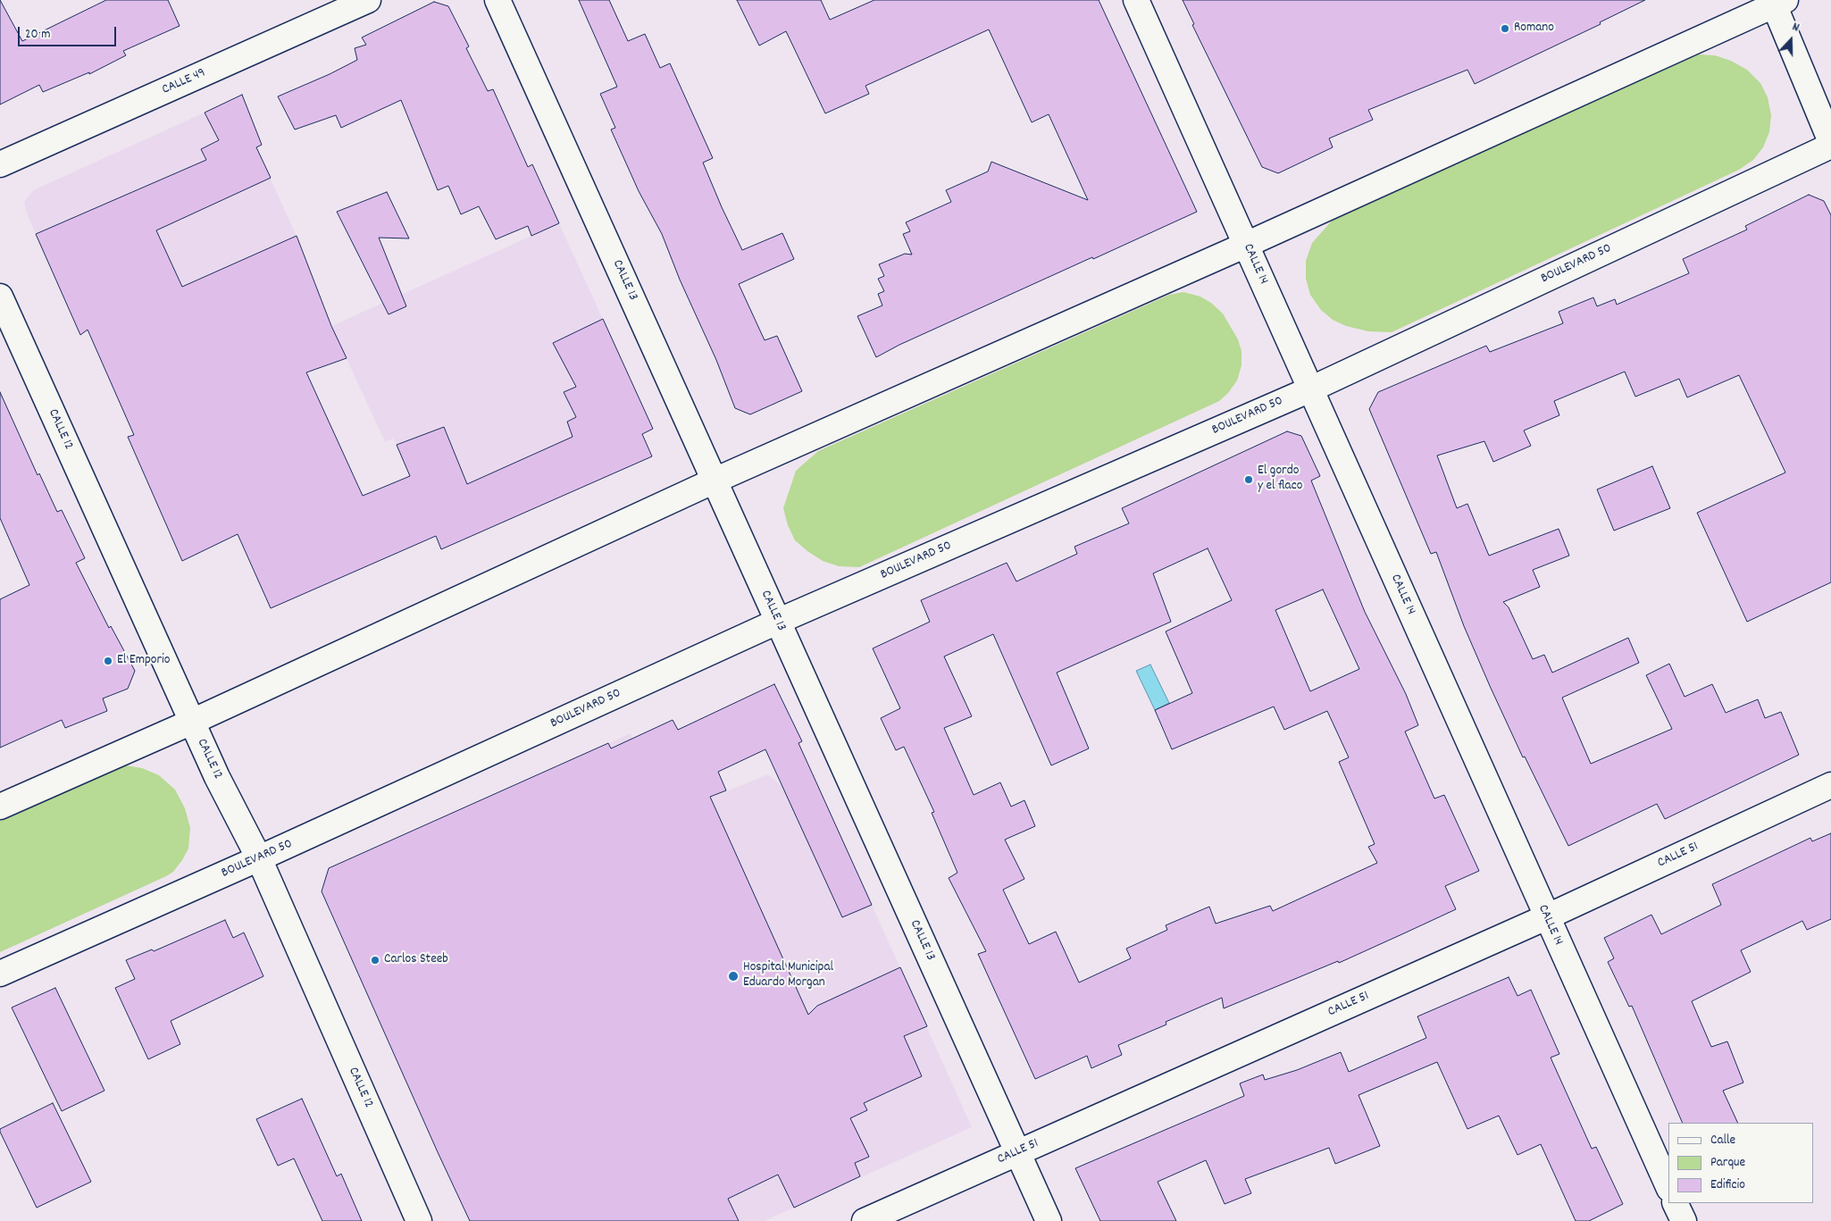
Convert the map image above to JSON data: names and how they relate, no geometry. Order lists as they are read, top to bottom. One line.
{"streets":{"street":["CALLE 49","CALLE 14","BOULEVARD 50","CALLE 13","CALLE 12","CALLE 51"]},"crossings":[["CALLE 14","BOULEVARD 50"],["CALLE 14","CALLE 51"],["BOULEVARD 50","CALLE 13"],["BOULEVARD 50","CALLE 12"],["CALLE 13","CALLE 51"]],"places":["Romano","El gordo y el flaco","El Emporio","Carlos Steeb","Hospital Municipal Eduardo Morgan"],"legend":["Calle","Parque","Edificio"],"scale_bar":"20 m","north":"top"}
